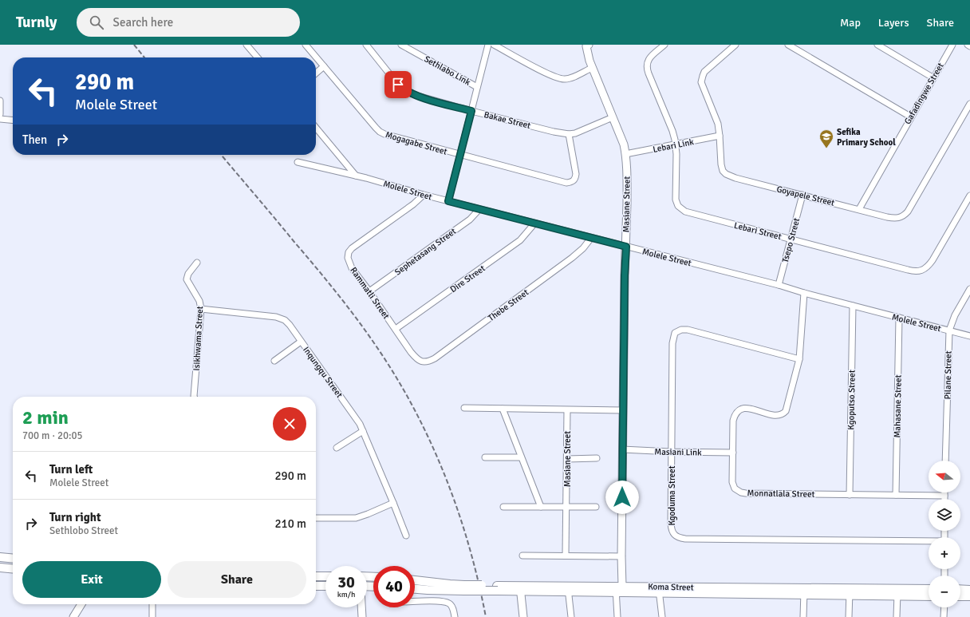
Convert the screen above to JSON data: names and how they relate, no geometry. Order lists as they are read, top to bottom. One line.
{"streets":{"main road":["Koma Street"],"street":["Sethlabo Link","Gafadingwe Street","Bakae Street","Mogagabe Street","Lebari Link","Molele Street","Goyapele Street","Masiane Street","Lebari Street","Tsepo Street","Sephetasang Street","Dire Street","Rammatli Street","Thebe Street","Isikhwama Street","Inqungqu Street","Pilane Street","Kgoputso Street","Mahasane Street","Masiani Link","Monnatlala Street","Kgoduma Street"]},"crossings":[["Gafadingwe Street","Goyapele Street"],["Bakae Street","Mogagabe Street"],["Bakae Street","Masiane Street"],["Lebari Link","Goyapele Street"],["Lebari Link","Masiane Street"],["Lebari Link","Lebari Street"],["Molele Street","Masiane Street"],["Molele Street","Tsepo Street"],["Molele Street","Sephetasang Street"],["Molele Street","Dire Street"],["Molele Street","Rammatli Street"],["Molele Street","Thebe Street"],["Molele Street","Pilane Street"],["Molele Street","Kgoputso Street"],["Molele Street","Mahasane Street"],["Molele Street","Monnatlala Street"],["Goyapele Street","Tsepo Street"],["Masiane Street","Masiani Link"],["Masiane Street","Koma Street"],["Lebari Street","Tsepo Street"],["Sephetasang Street","Rammatli Street"],["Dire Street","Rammatli Street"],["Rammatli Street","Thebe Street"],["Isikhwama Street","Inqungqu Street"],["Kgoputso Street","Monnatlala Street"],["Mahasane Street","Monnatlala Street"],["Masiani Link","Monnatlala Street"],["Masiani Link","Kgoduma Street"],["Monnatlala Street","Kgoduma Street"]],"places":{"school or university":["Sefika Primary School"]},"north":"left","page":{"header":"Turnly","search":"Search here","nav":["Map","Layers","Share"],"turn":["290 m","Molele Street"],"then":"Then","heading":["2 min","700 m · 20:05"],"list":[{"name":"Turn left","note":"Molele Street","value":"290 m"},{"name":"Turn right","note":"Sethlobo Street","value":"210 m"}],"map_buttons":["+","−"],"buttons":["Exit","Share"],"speed":"30 km/h","limit":"40"}}
